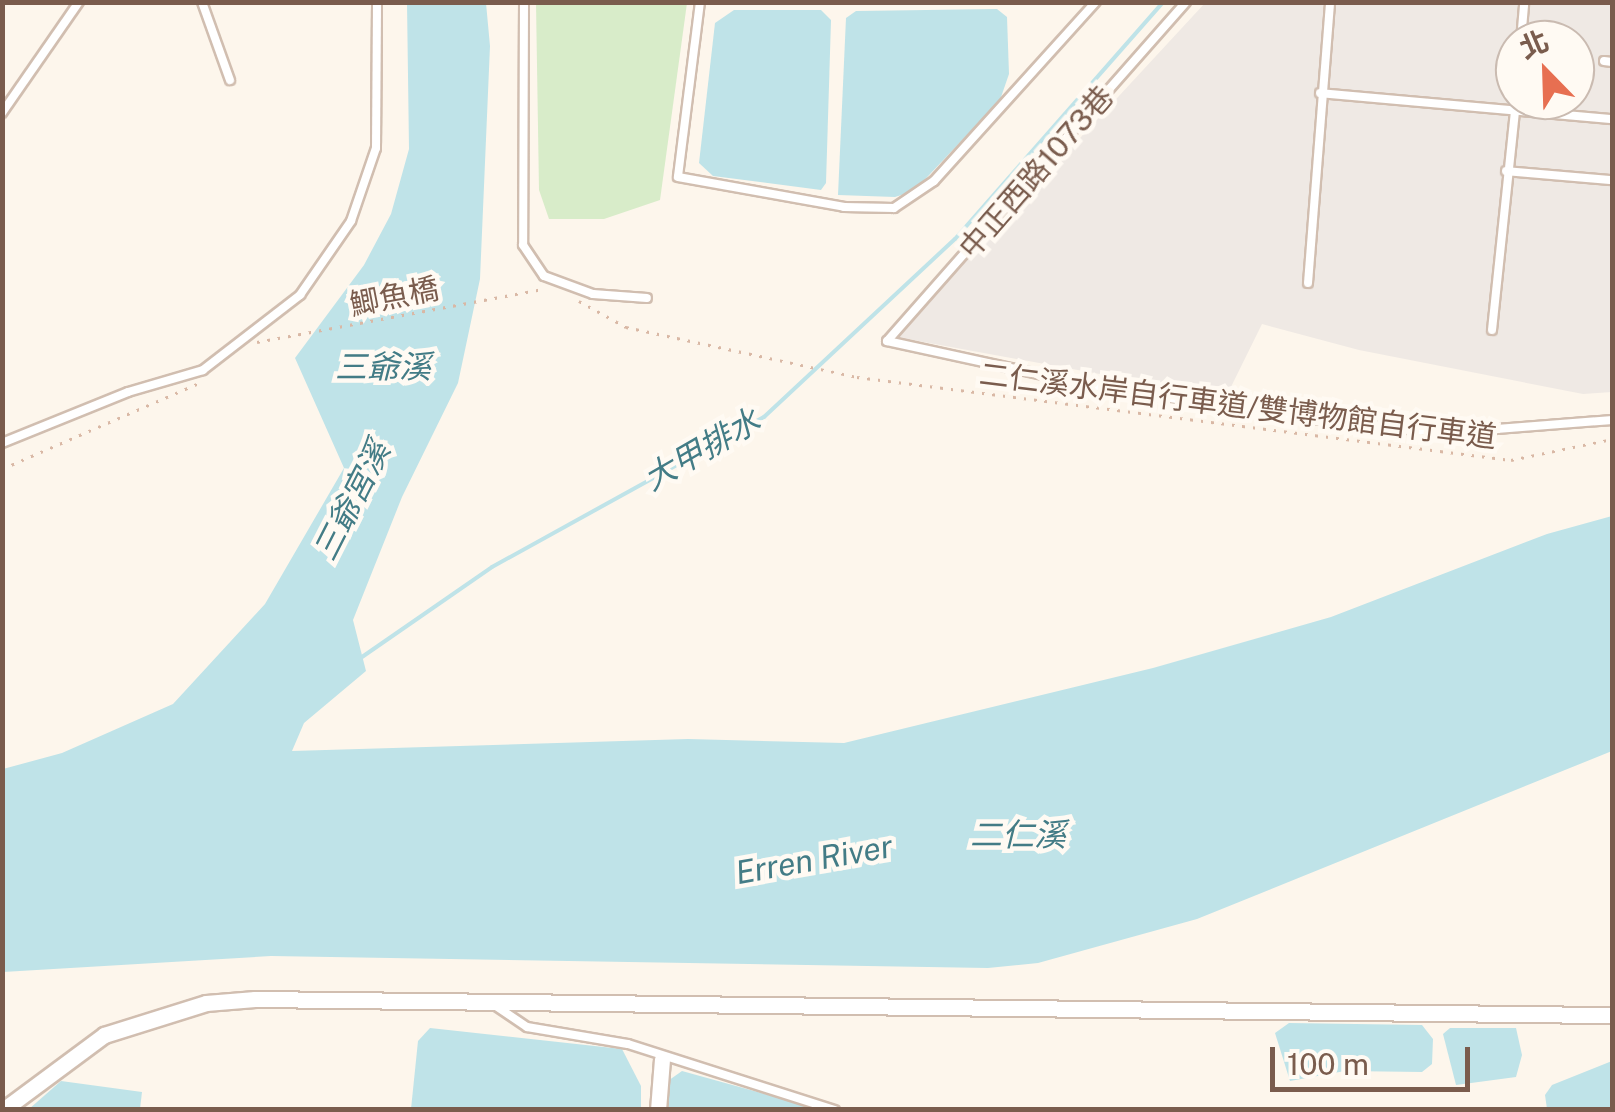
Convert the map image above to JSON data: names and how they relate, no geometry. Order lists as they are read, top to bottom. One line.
{"streets":{"lane":["中正西路1073巷"],"path":["鯽魚橋","二仁溪水岸自行車道/雙博物館自行車道"]},"water":["三爺溪","大甲排水","三爺宮溪","二仁溪","Erren River"],"scale_bar":"100 m","north":"top left"}
